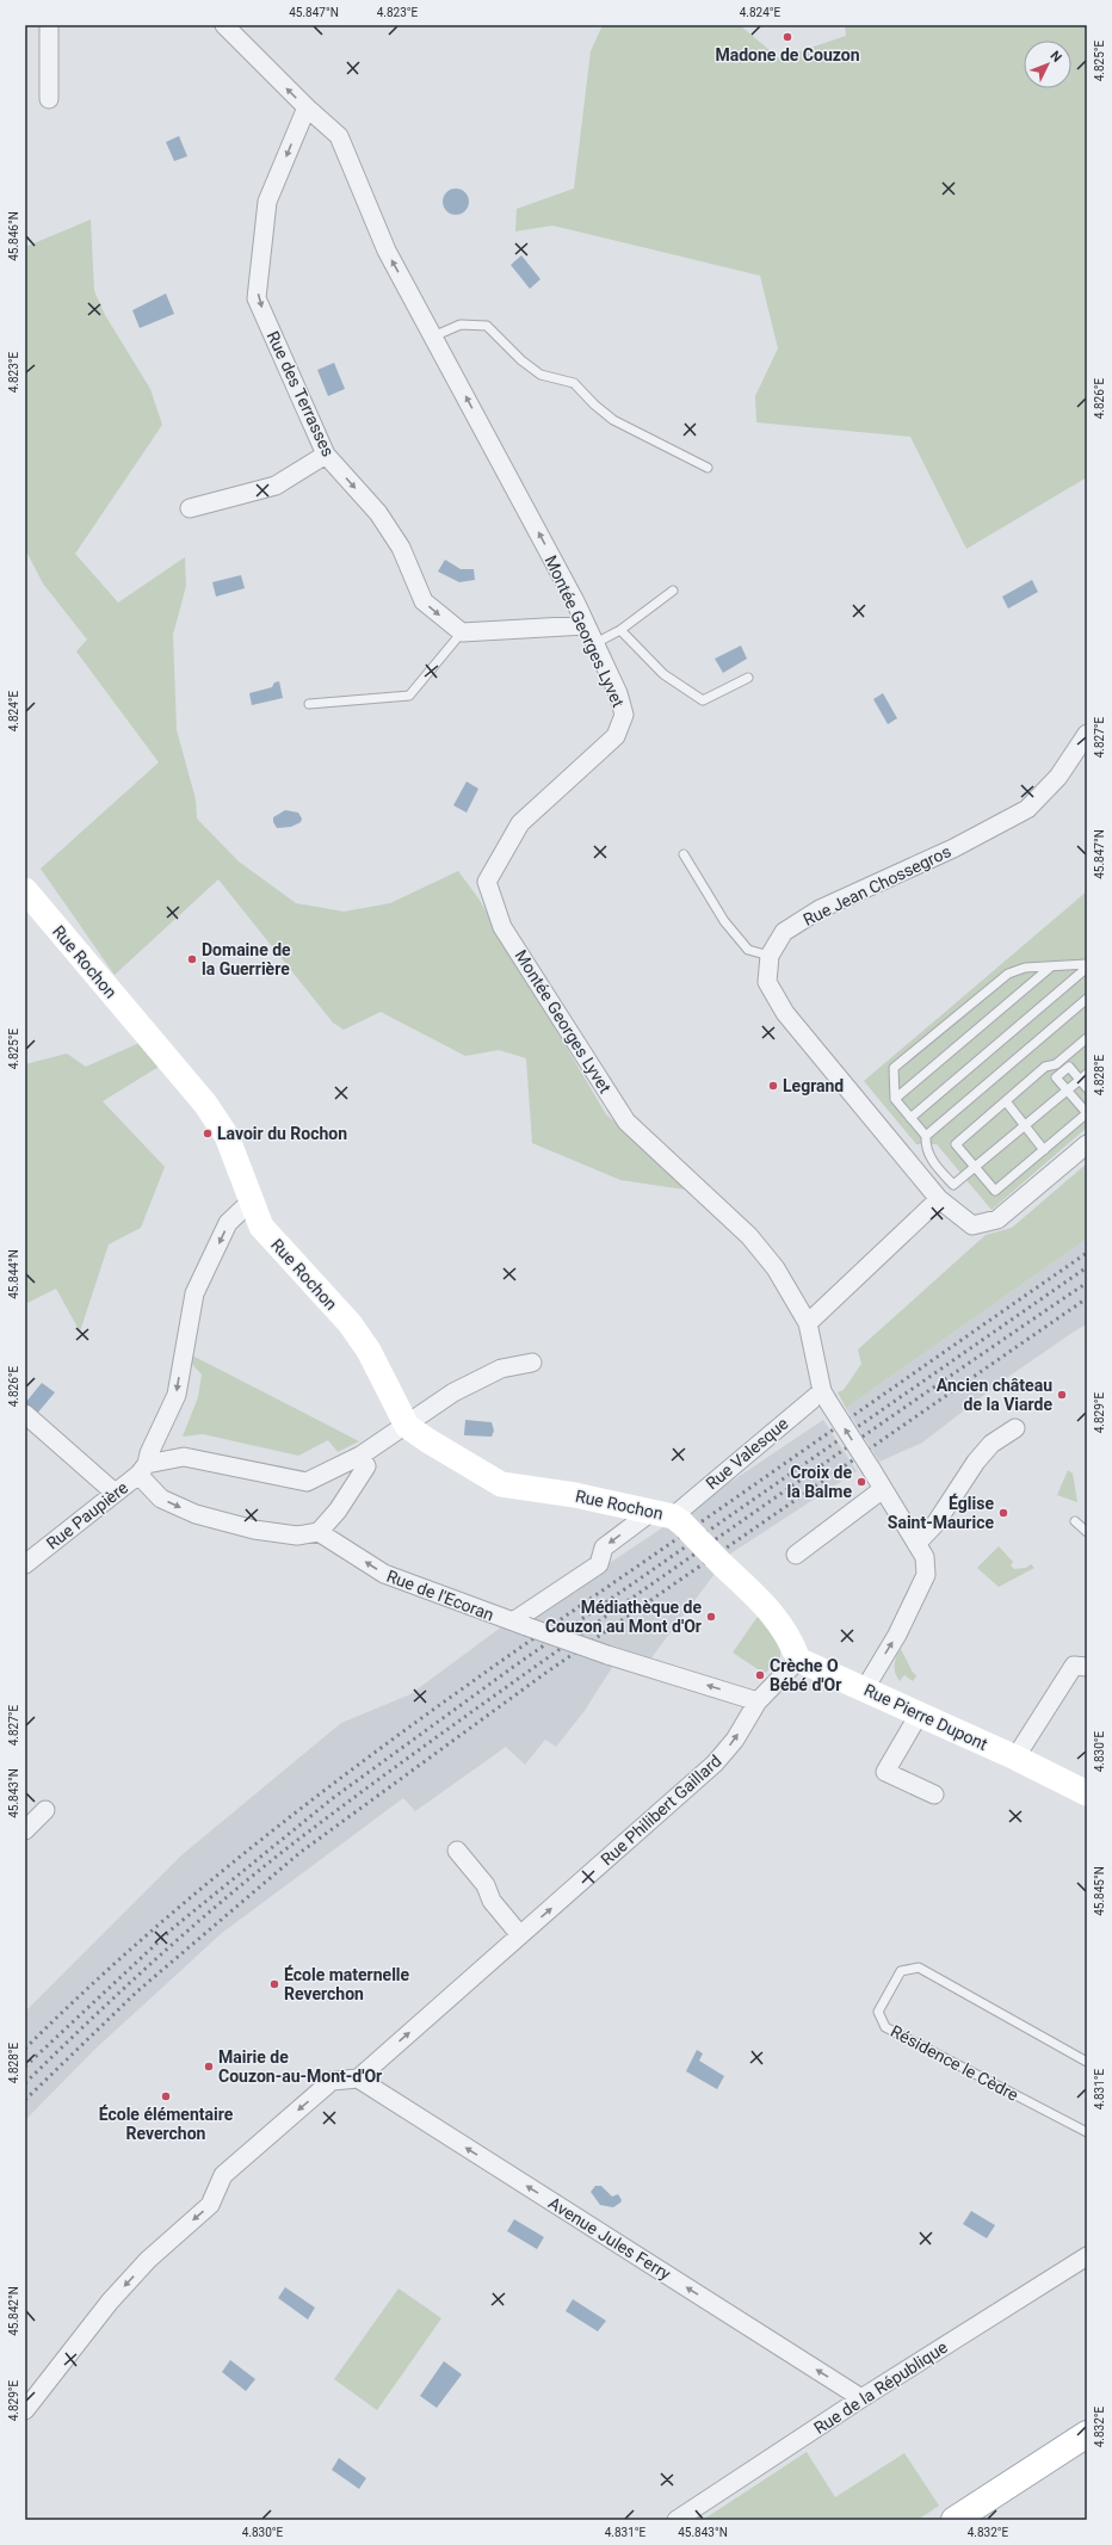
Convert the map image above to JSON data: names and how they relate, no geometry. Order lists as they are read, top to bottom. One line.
{"streets":{"street":["Rue des Terrasses","Montée Georges Lyvet","Rue Jean Chossegros","Rue Rochon","Rue Valesque","Rue Paupière","Rue de l'Ecoran","Rue Pierre Dupont","Rue Philibert Gaillard","Avenue Jules Ferry","Rue de la République"],"lane":["Résidence le Cèdre"]},"crossings":[["Rue des Terrasses","Montée Georges Lyvet"],["Montée Georges Lyvet","Rue Valesque"],["Montée Georges Lyvet","Rue Pierre Dupont"],["Rue Rochon","Rue Valesque"],["Rue Valesque","Rue de l'Ecoran"],["Rue de l'Ecoran","Rue Philibert Gaillard"],["Rue Pierre Dupont","Rue Philibert Gaillard"],["Rue Philibert Gaillard","Avenue Jules Ferry"],["Avenue Jules Ferry","Rue de la République"]],"one_way":["Rue des Terrasses","Montée Georges Lyvet","Rue Valesque","Rue de l'Ecoran","Rue Philibert Gaillard","Avenue Jules Ferry"],"places":["Madone de Couzon","Domaine de la Guerrière","Legrand","Lavoir du Rochon","Ancien château de la Viarde","Croix de la Balme","Église Saint-Maurice","Médiathèque de Couzon au Mont d'Or","Crèche O Bébé d'Or","École maternelle Reverchon","Mairie de Couzon-au-Mont-d'Or","École élémentaire Reverchon"],"north":"top right","coordinates":["45.847°N","4.823°E","4.824°E","4.825°E","45.846°N","4.826°E","4.827°E","4.828°E","45.844°N","4.829°E","4.830°E","45.843°N","45.845°N","4.831°E","45.842°N","4.832°E"]}
